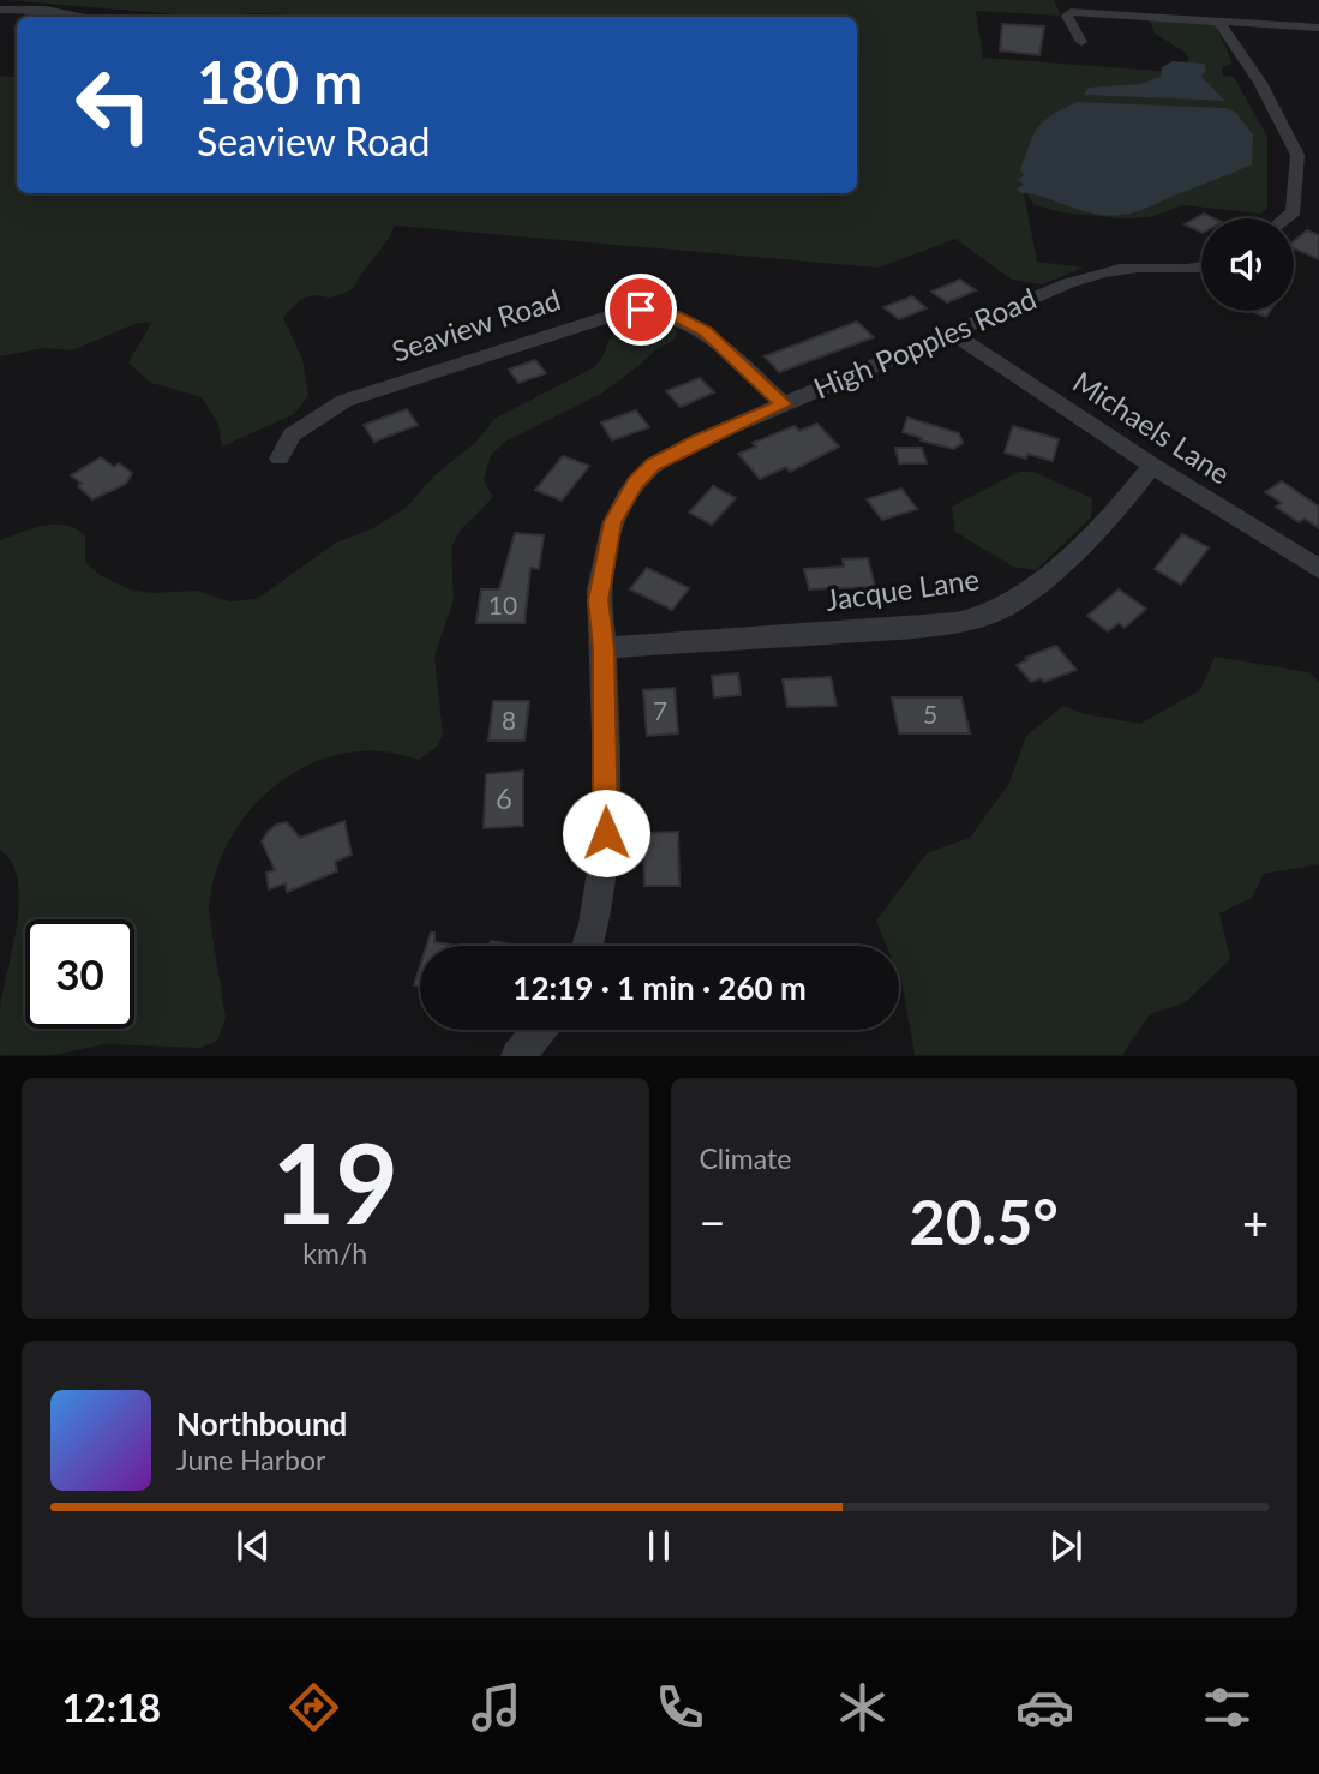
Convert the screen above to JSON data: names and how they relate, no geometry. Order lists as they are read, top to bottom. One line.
{"streets":{"street":["Seaview Road","High Popples Road","Michaels Lane","Jacque Lane"]},"crossings":[["Seaview Road","High Popples Road"],["High Popples Road","Michaels Lane"],["High Popples Road","Jacque Lane"],["Michaels Lane","Jacque Lane"]],"house_numbers":["10","7","5","8","6"],"page":{"turn":["180 m","Seaview Road"],"limit":"30","trip":"12:19 · 1 min · 260 m","tile":[["19","km/h"],"Climate"],"heat":["−","20.5°","+"],"song":["Northbound","June Harbor"],"tabs":"12:18"}}
